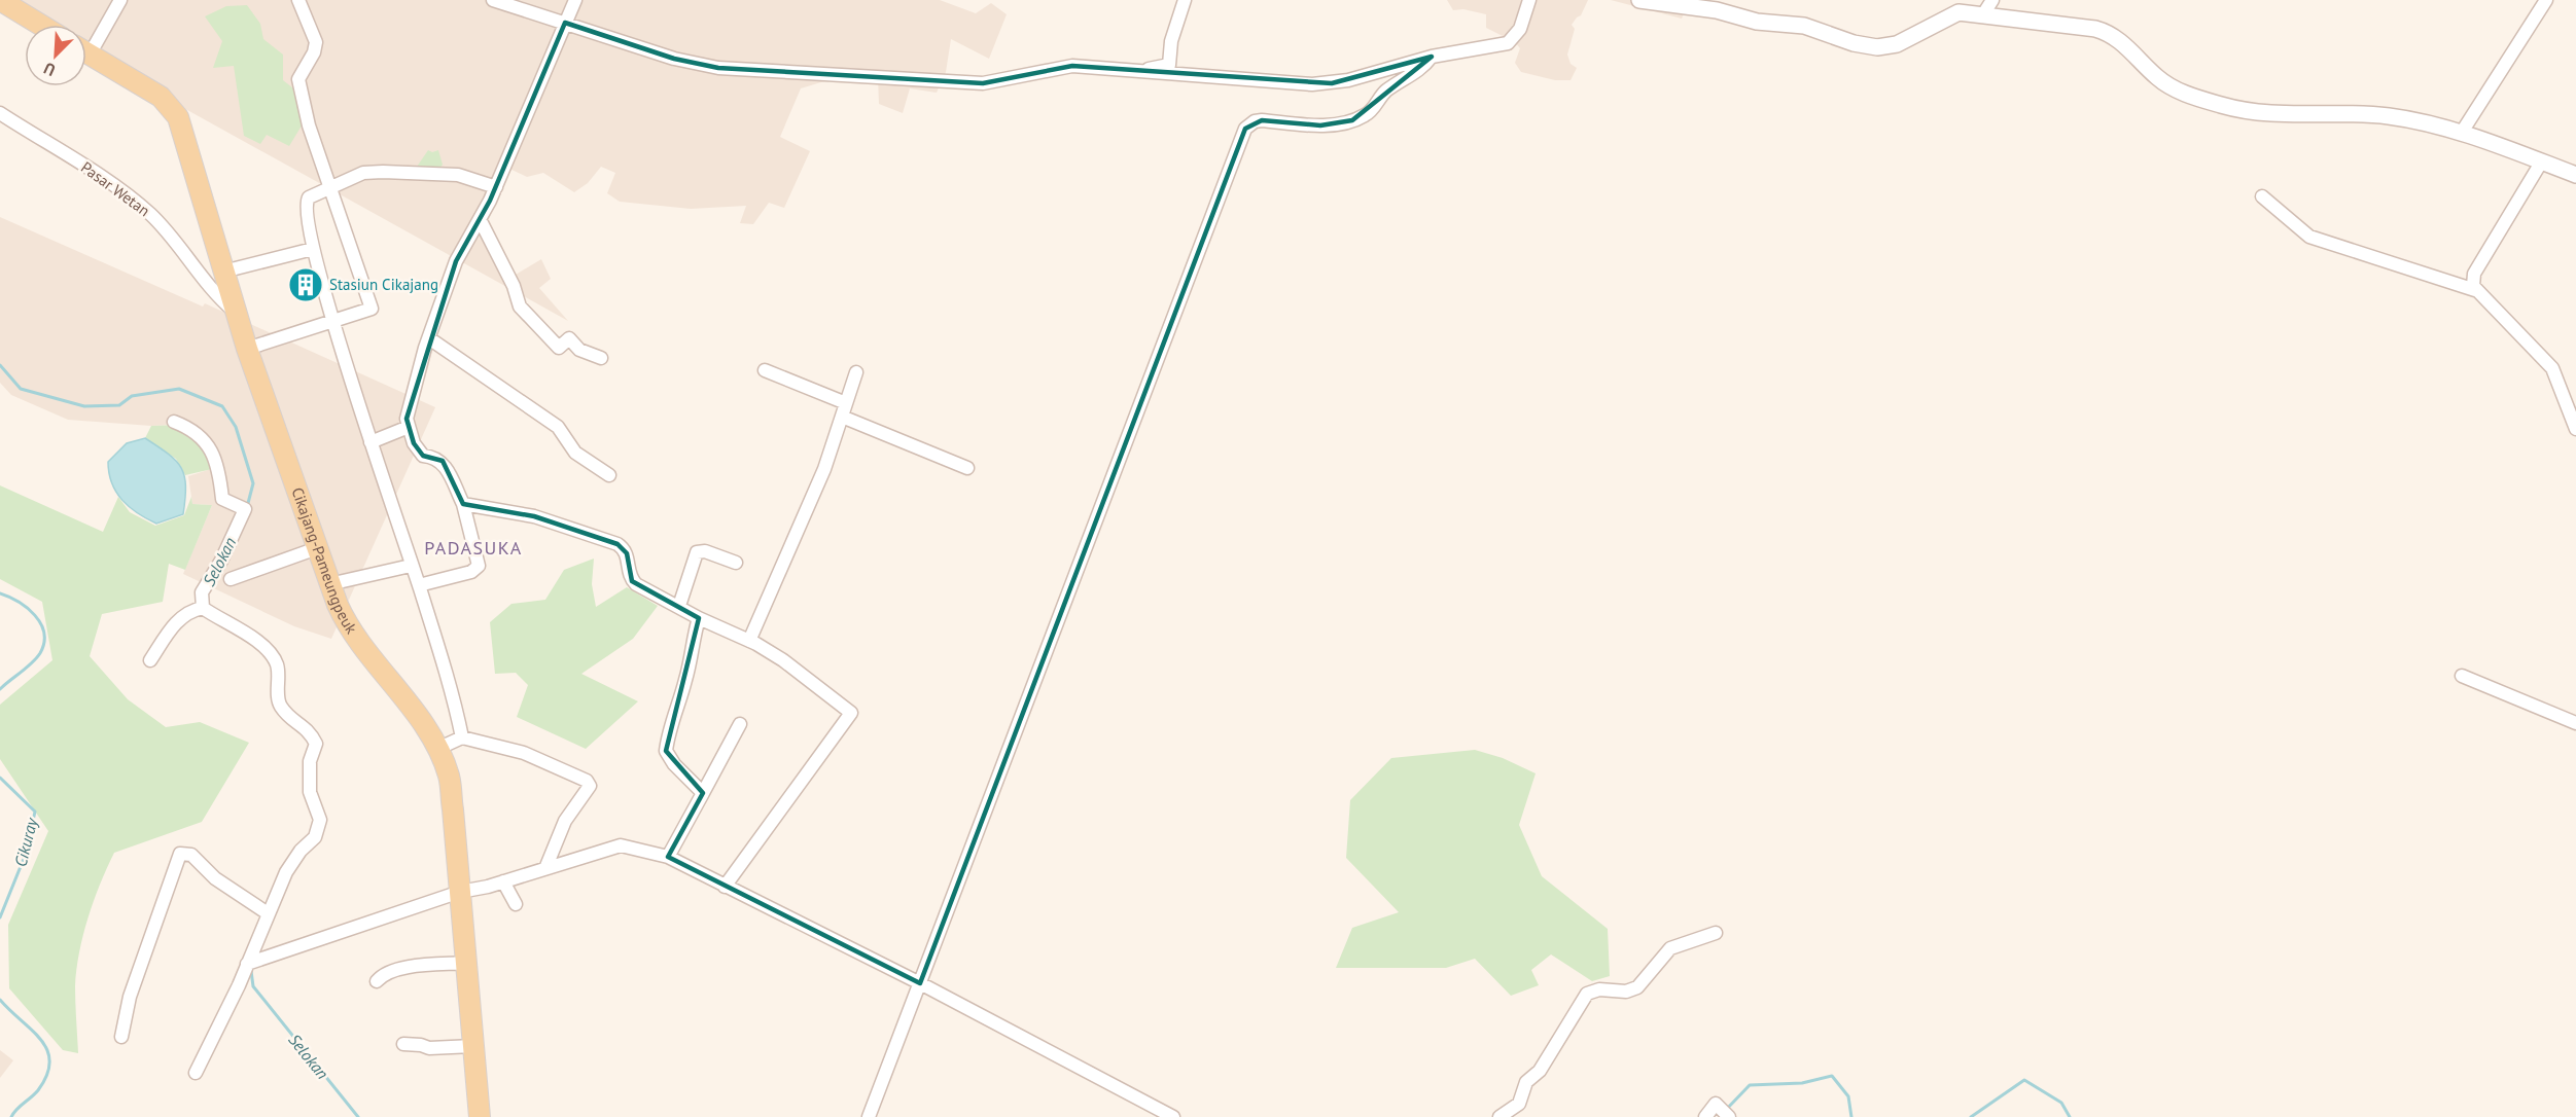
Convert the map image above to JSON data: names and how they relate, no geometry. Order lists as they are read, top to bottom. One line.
{"streets":{"main road":["Cikajang-Pameungpeuk"],"street":["Pasar Wetan"]},"crossings":[["Pasar Wetan","Cikajang-Pameungpeuk"]],"districts":["PADASUKA"],"water":["Selokan","Cikuray"],"places":{"building":["Stasiun Cikajang"]},"north":"bottom left"}
